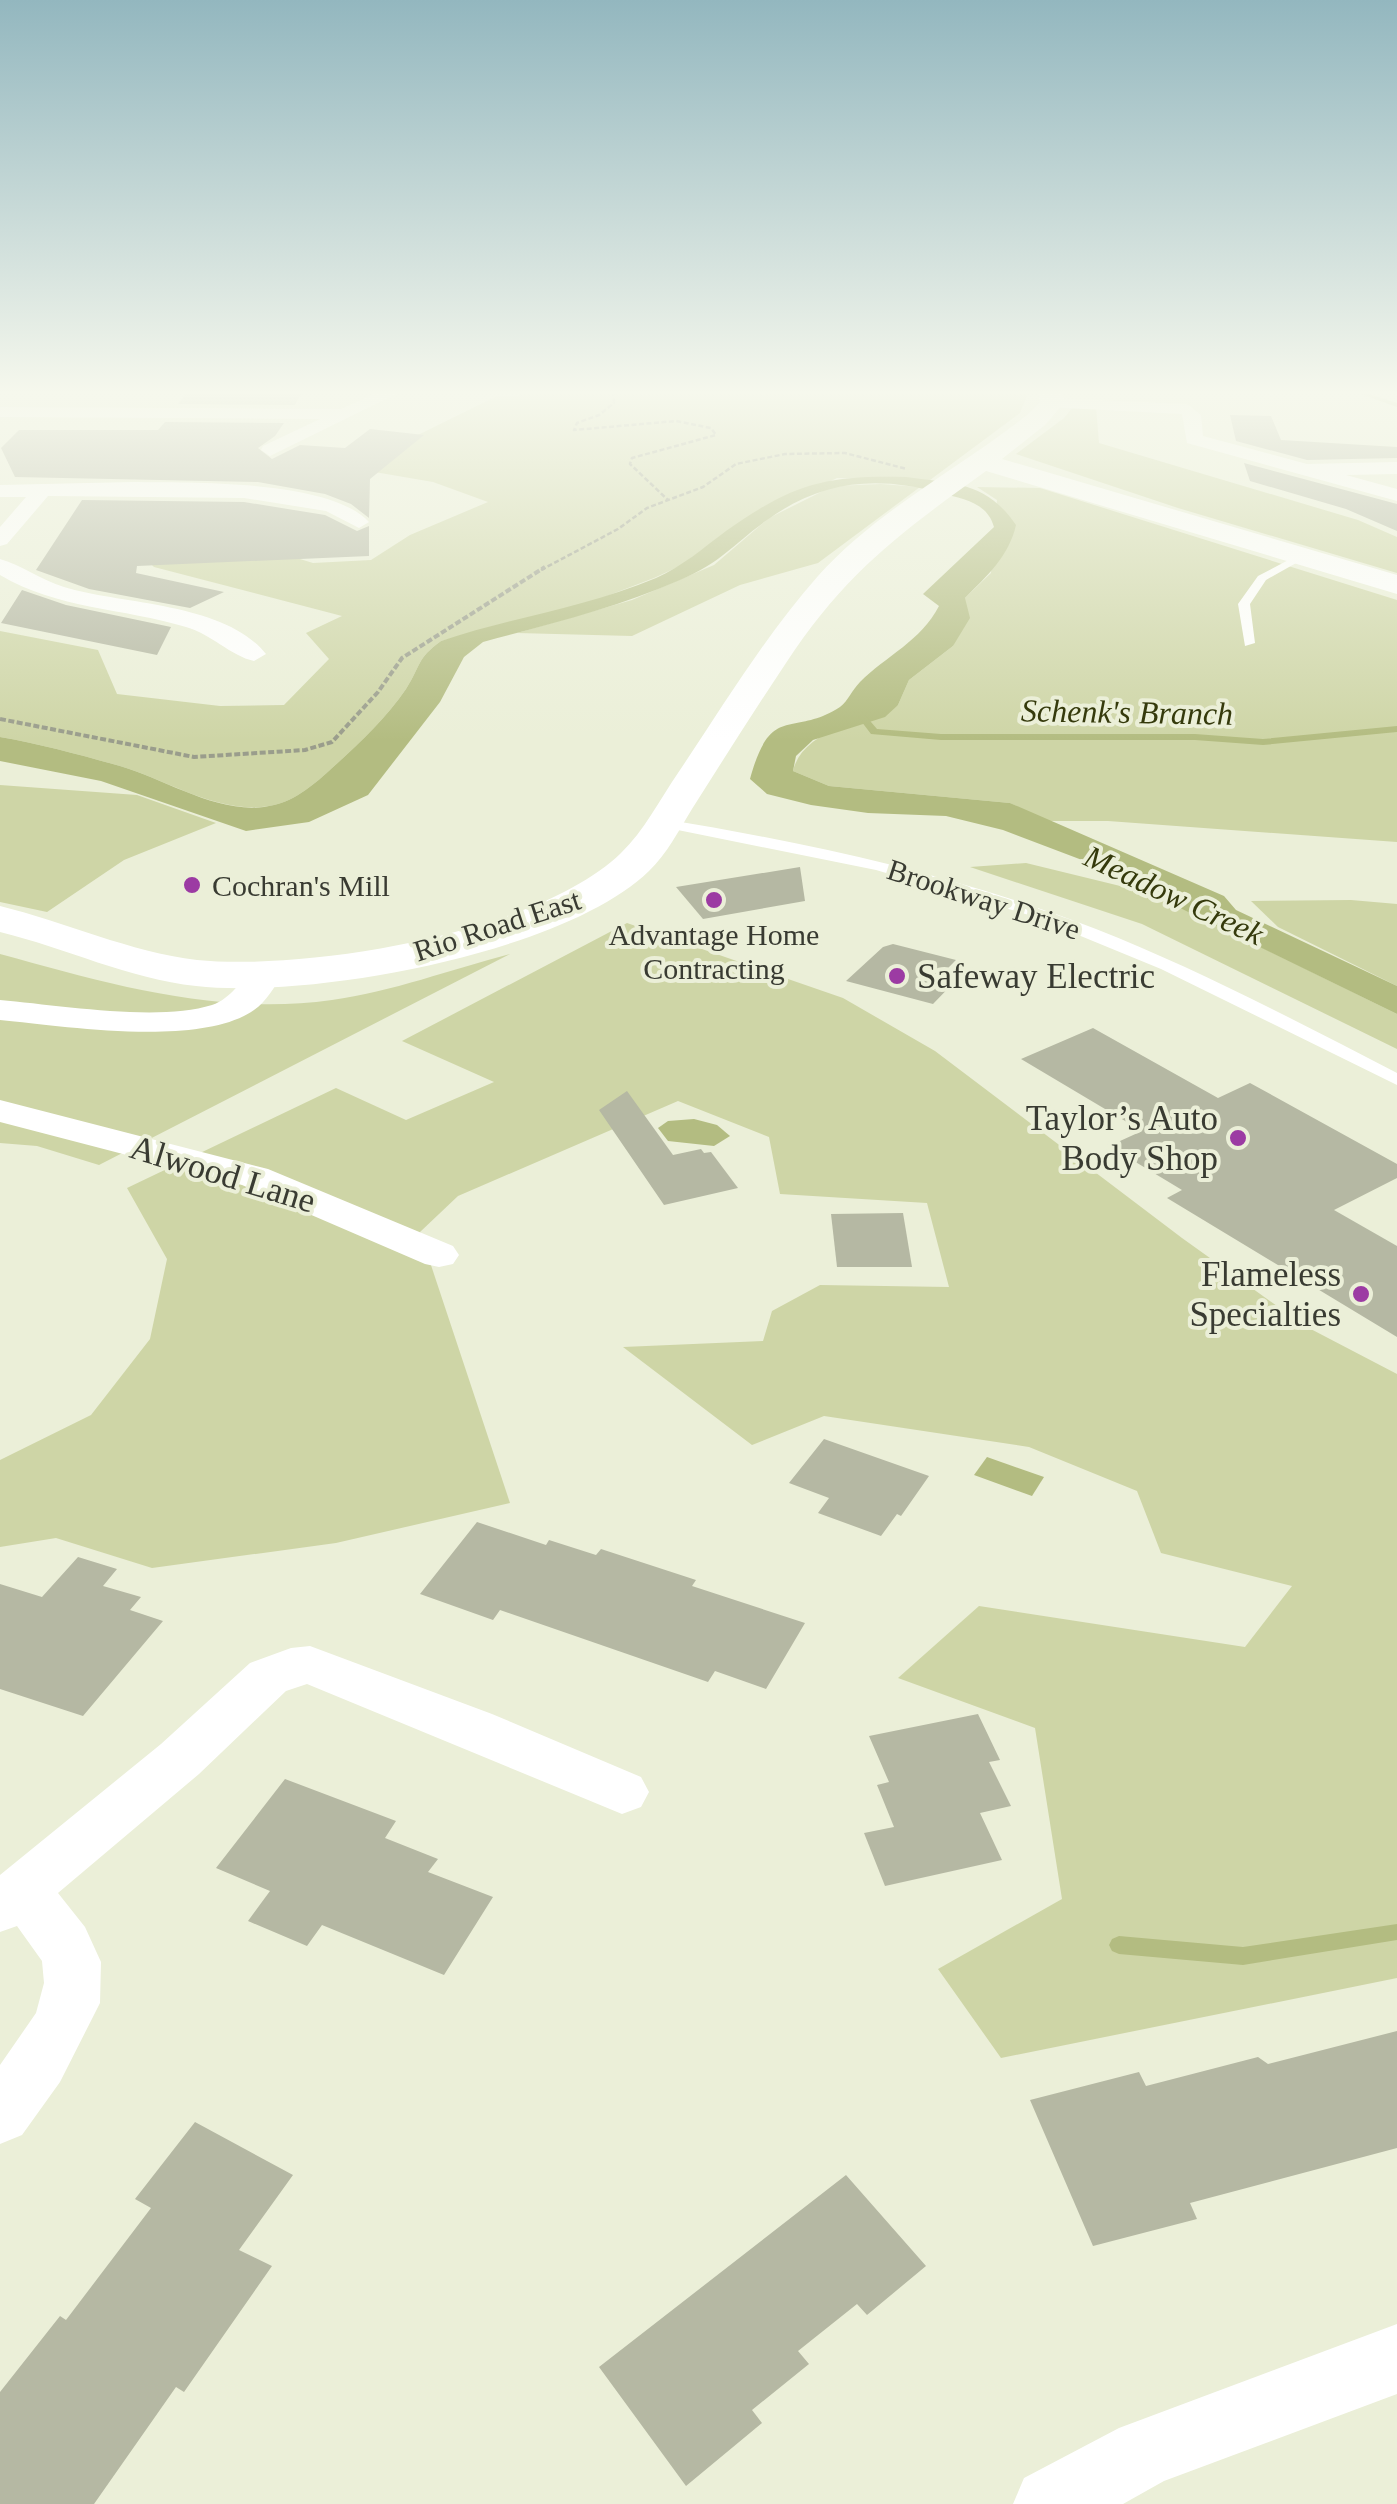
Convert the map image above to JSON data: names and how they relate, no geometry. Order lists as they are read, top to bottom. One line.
{"streets":{"street":["Rio Road East","Alwood Lane"],"lane":["Brookway Drive"]},"crossings":[["Brookway Drive","Rio Road East"]],"water":["Schenk's Branch","Meadow Creek"],"places":["Cochran's Mill","Advantage Home Contracting","Safeway Electric","Taylor’s Auto Body Shop","Flameless Specialties"]}
